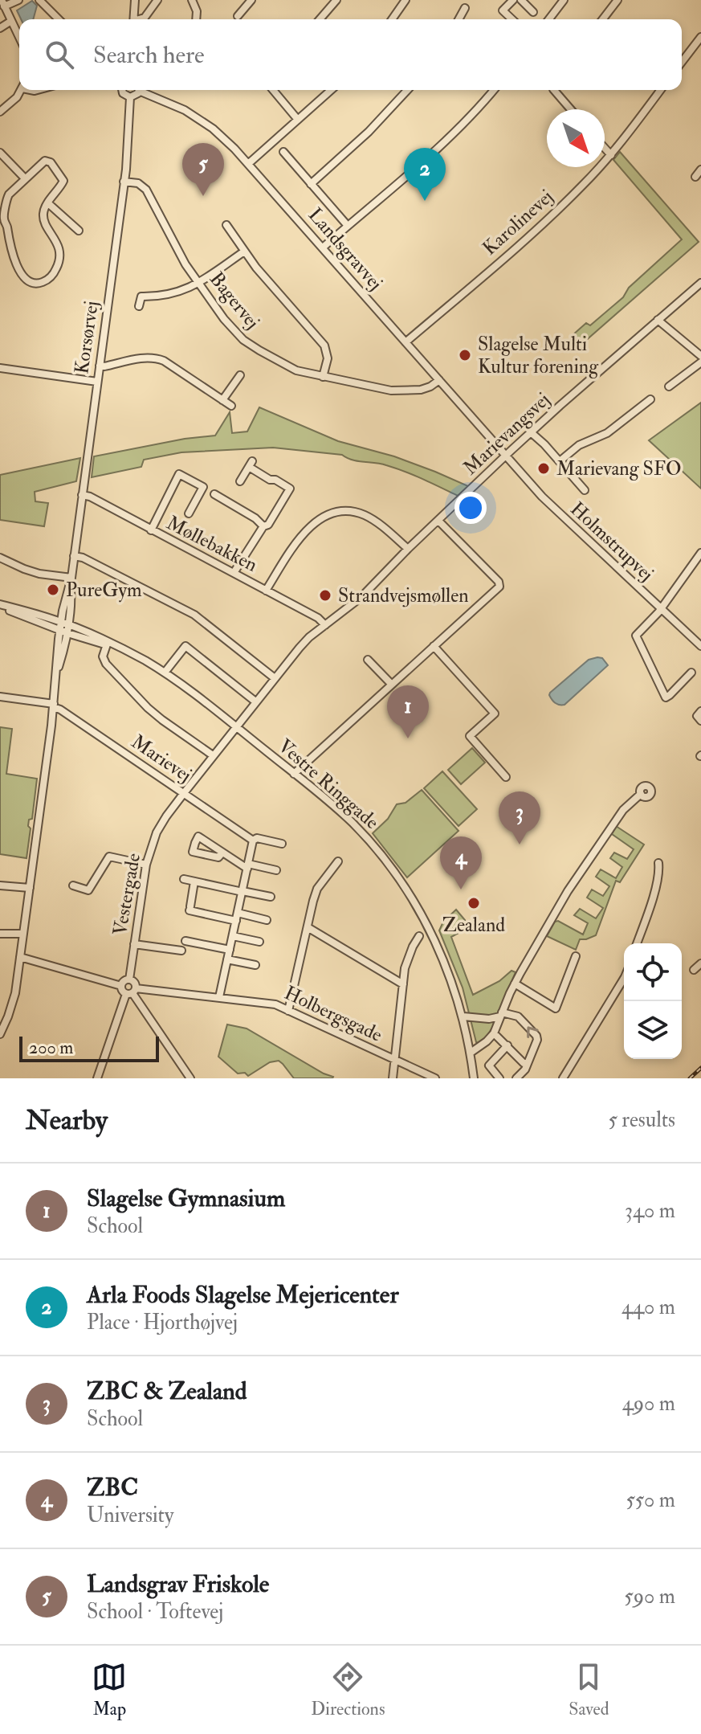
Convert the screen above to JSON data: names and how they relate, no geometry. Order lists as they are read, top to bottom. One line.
{"streets":{"street":["Karolinevej","Landsgravvej","Bagervej","Korsørvej","Marievangsvej","Holmstrupvej","Møllebakken","Marievej","Vestre Ringgade","Vestergade","Holbergsgade"]},"crossings":[["Karolinevej","Landsgravvej"],["Landsgravvej","Bagervej"],["Landsgravvej","Marievangsvej"],["Landsgravvej","Holmstrupvej"],["Bagervej","Korsørvej"],["Korsørvej","Møllebakken"],["Korsørvej","Marievej"],["Korsørvej","Vestre Ringgade"],["Marievangsvej","Holmstrupvej"],["Marievangsvej","Møllebakken"],["Marievangsvej","Vestre Ringgade"],["Marievangsvej","Vestergade"],["Marievej","Vestergade"],["Vestre Ringgade","Vestergade"],["Vestergade","Holbergsgade"]],"places":["Slagelse Multi Kultur forening","Marievang SFO","PureGym","Strandvejsmøllen","Zealand"],"scale_bar":"200 m","north":"bottom right","page":{"search":"Search here","pins":["5","2","1","3","4"],"scale":"200 m","heading":["Nearby","5 results"],"list":[{"mark":"1","name":"Slagelse Gymnasium","note":"School","value":"340 m"},{"mark":"2","name":"Arla Foods Slagelse Mejericenter","note":"Place · Hjorthøjvej","value":"440 m"},{"mark":"3","name":"ZBC & Zealand","note":"School","value":"490 m"},{"mark":"4","name":"ZBC","note":"University","value":"550 m"},{"mark":"5","name":"Landsgrav Friskole","note":"School · Toftevej","value":"590 m"}],"nav":["Map","Directions","Saved"]}}
